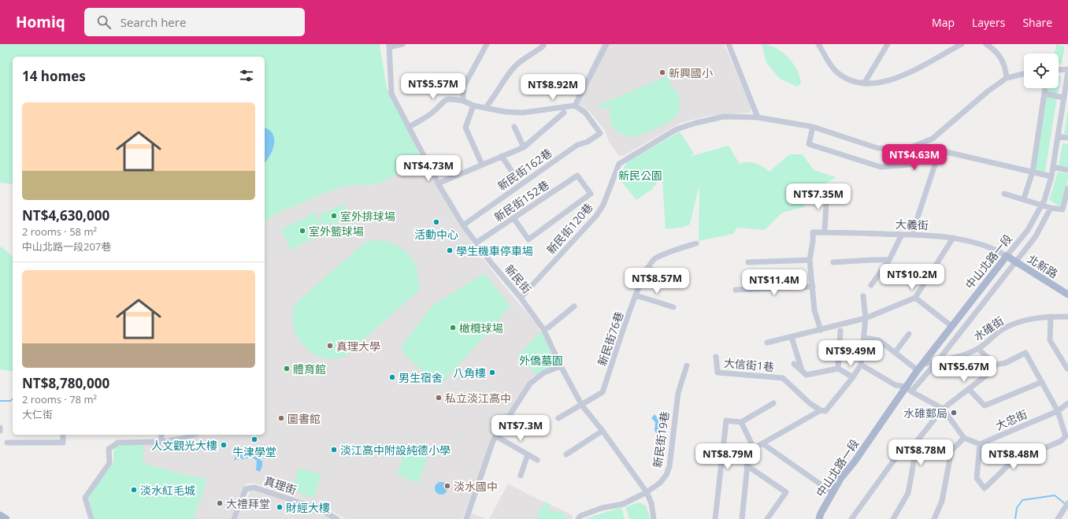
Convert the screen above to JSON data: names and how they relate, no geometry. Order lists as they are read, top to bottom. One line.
{"streets":{"main road":["中山北路一段","北新路"],"street":["新民街162巷","新民街152巷","大義街","新民街120巷","新民街","水碓街","新民街76巷","大信街1巷","大忠街","新民街19巷","真理街"]},"crossings":[["新民街162巷","新民街"],["新民街152巷","新民街"],["大義街","中山北路一段"],["大義街","北新路"],["新民街120巷","新民街"],["中山北路一段","北新路"],["中山北路一段","水碓街"],["新民街","新民街76巷"],["新民街","新民街19巷"]],"parks":["新民公園","外僑墓園"],"places":["新興國小","室外排球場","活動中心","室外籃球場","學生機車停車場","橄欖球場","真理大學","體育館","八角樓","男生宿舍","私立淡江高中","水碓郵局","圖書館","牛津學堂","人文觀光大樓","淡江高中附設純德小學","淡水國中","淡水紅毛城","大禮拜堂","財經大樓"],"page":{"header":"Homiq","search":"Search here","nav":["Map","Layers","Share"],"heading":"14 homes","price":["NT$5.57M","NT$8.92M","NT$4.63M","NT$4.73M","NT$7.35M","NT$10.2M","NT$8.57M","NT$11.4M","NT$9.49M","NT$5.67M","NT$7.3M","NT$8.78M","NT$8.79M","NT$8.48M"],"list":[{"name":"NT$4,630,000","note":"2 rooms · 58 m² · 中山北路一段207巷"},{"name":"NT$8,780,000","note":"2 rooms · 78 m² · 大仁街"}]}}
